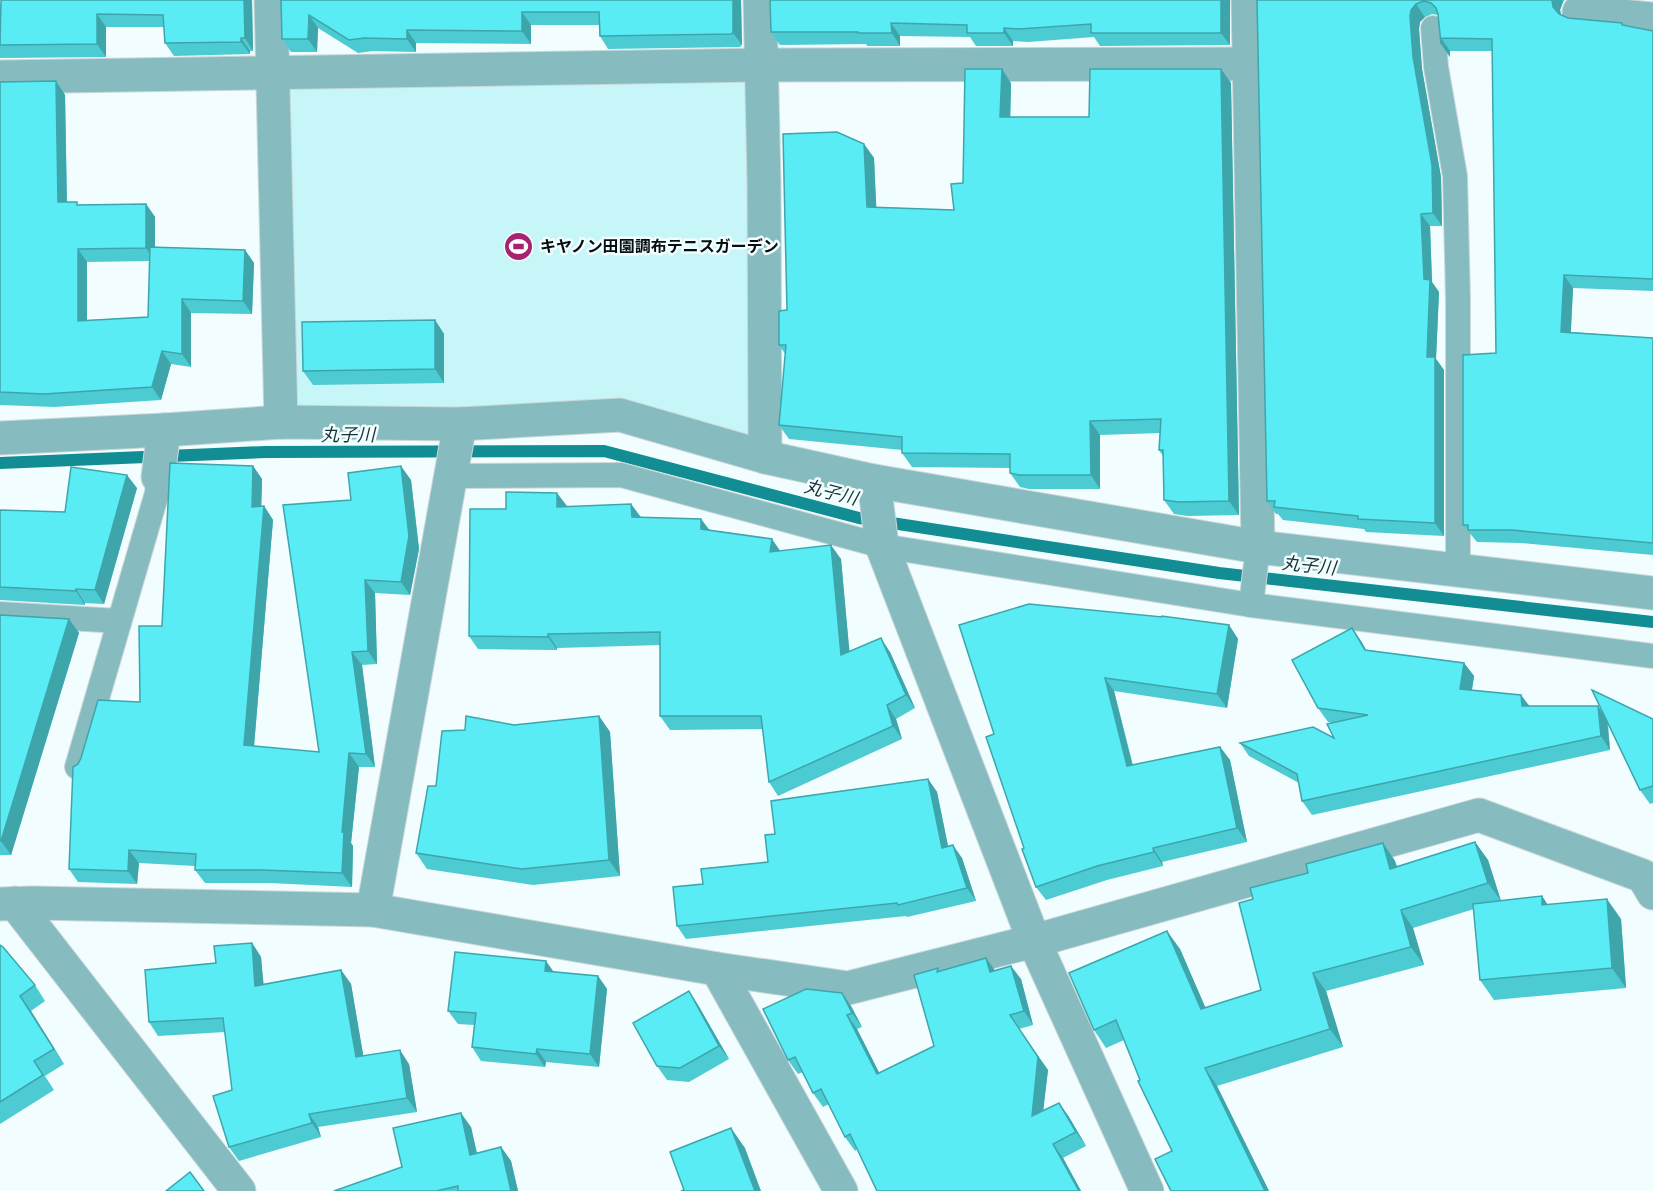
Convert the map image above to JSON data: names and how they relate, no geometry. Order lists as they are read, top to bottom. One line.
{"water":["丸子川"],"places":{"sports":["キヤノン田園調布テニスガーデン"]}}
